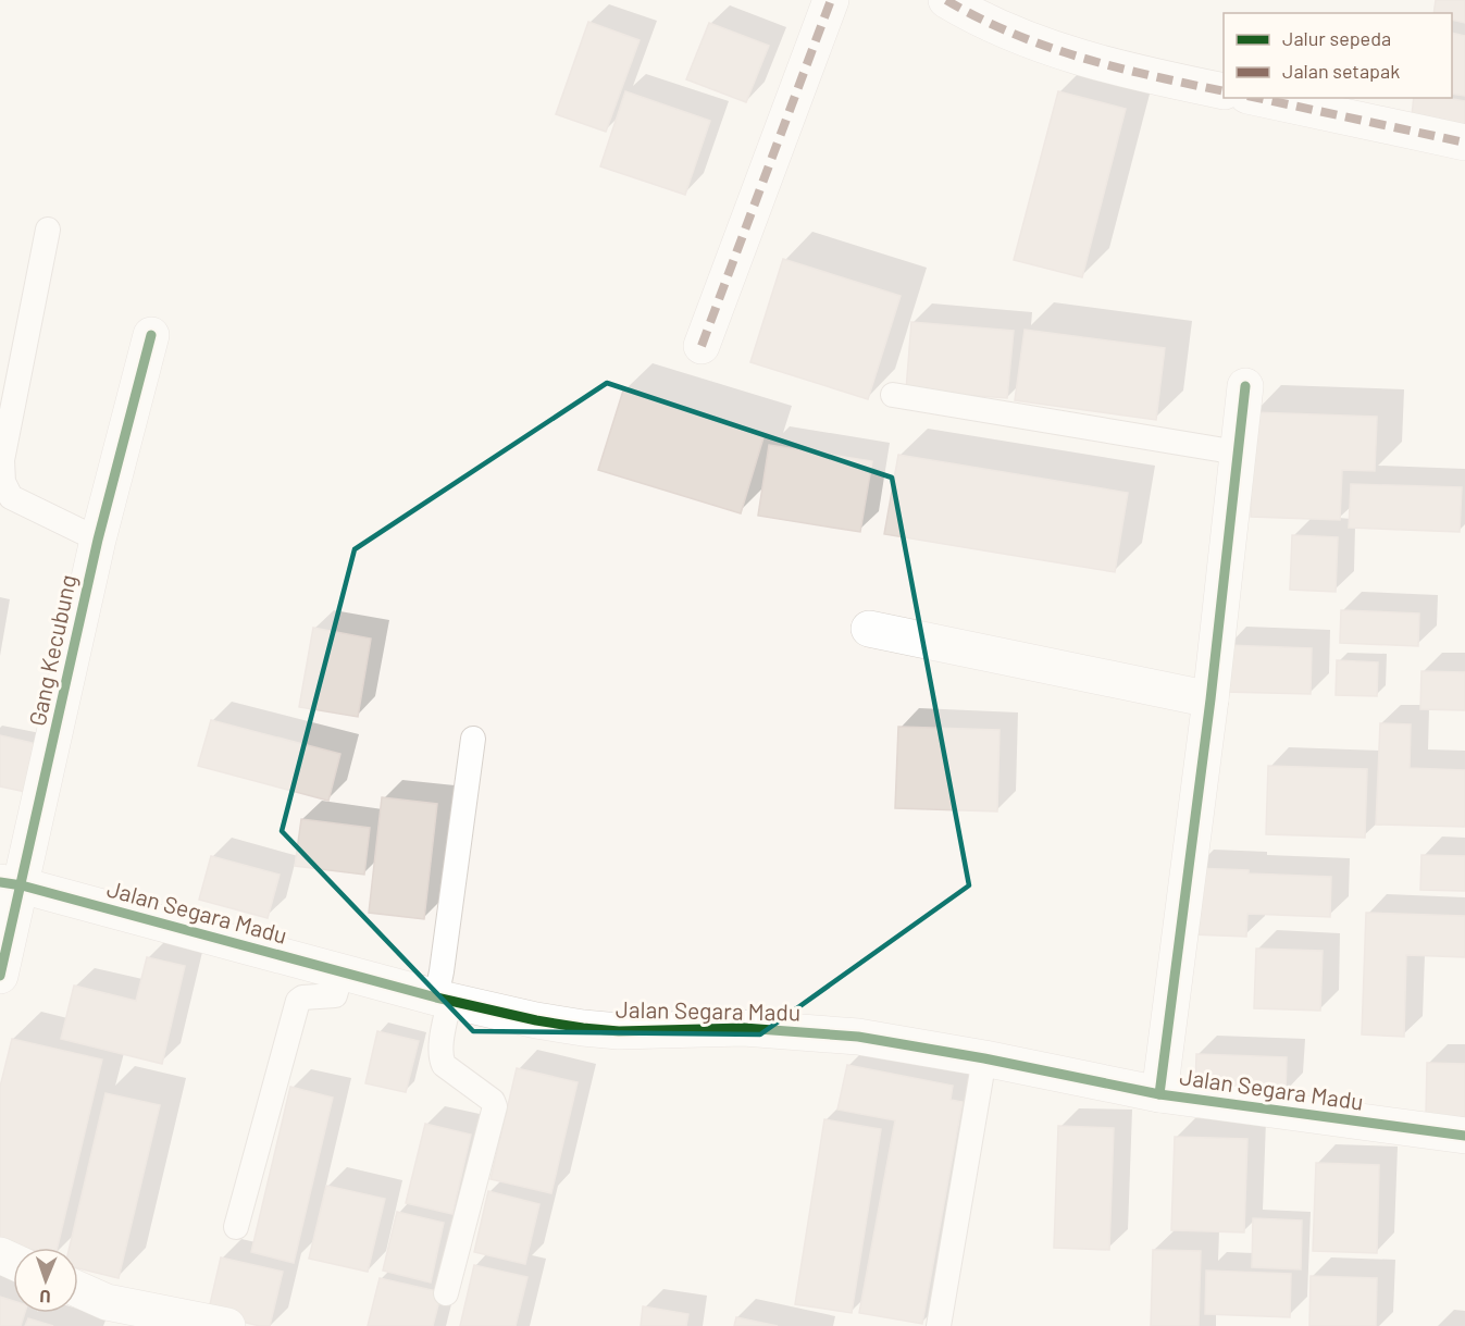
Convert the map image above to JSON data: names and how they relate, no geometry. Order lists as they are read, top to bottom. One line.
{"streets":{"street":["Gang Kecubung","Jalan Segara Madu"]},"crossings":[["Gang Kecubung","Jalan Segara Madu"]],"legend":["Jalur sepeda","Jalan setapak"],"north":"bottom"}
